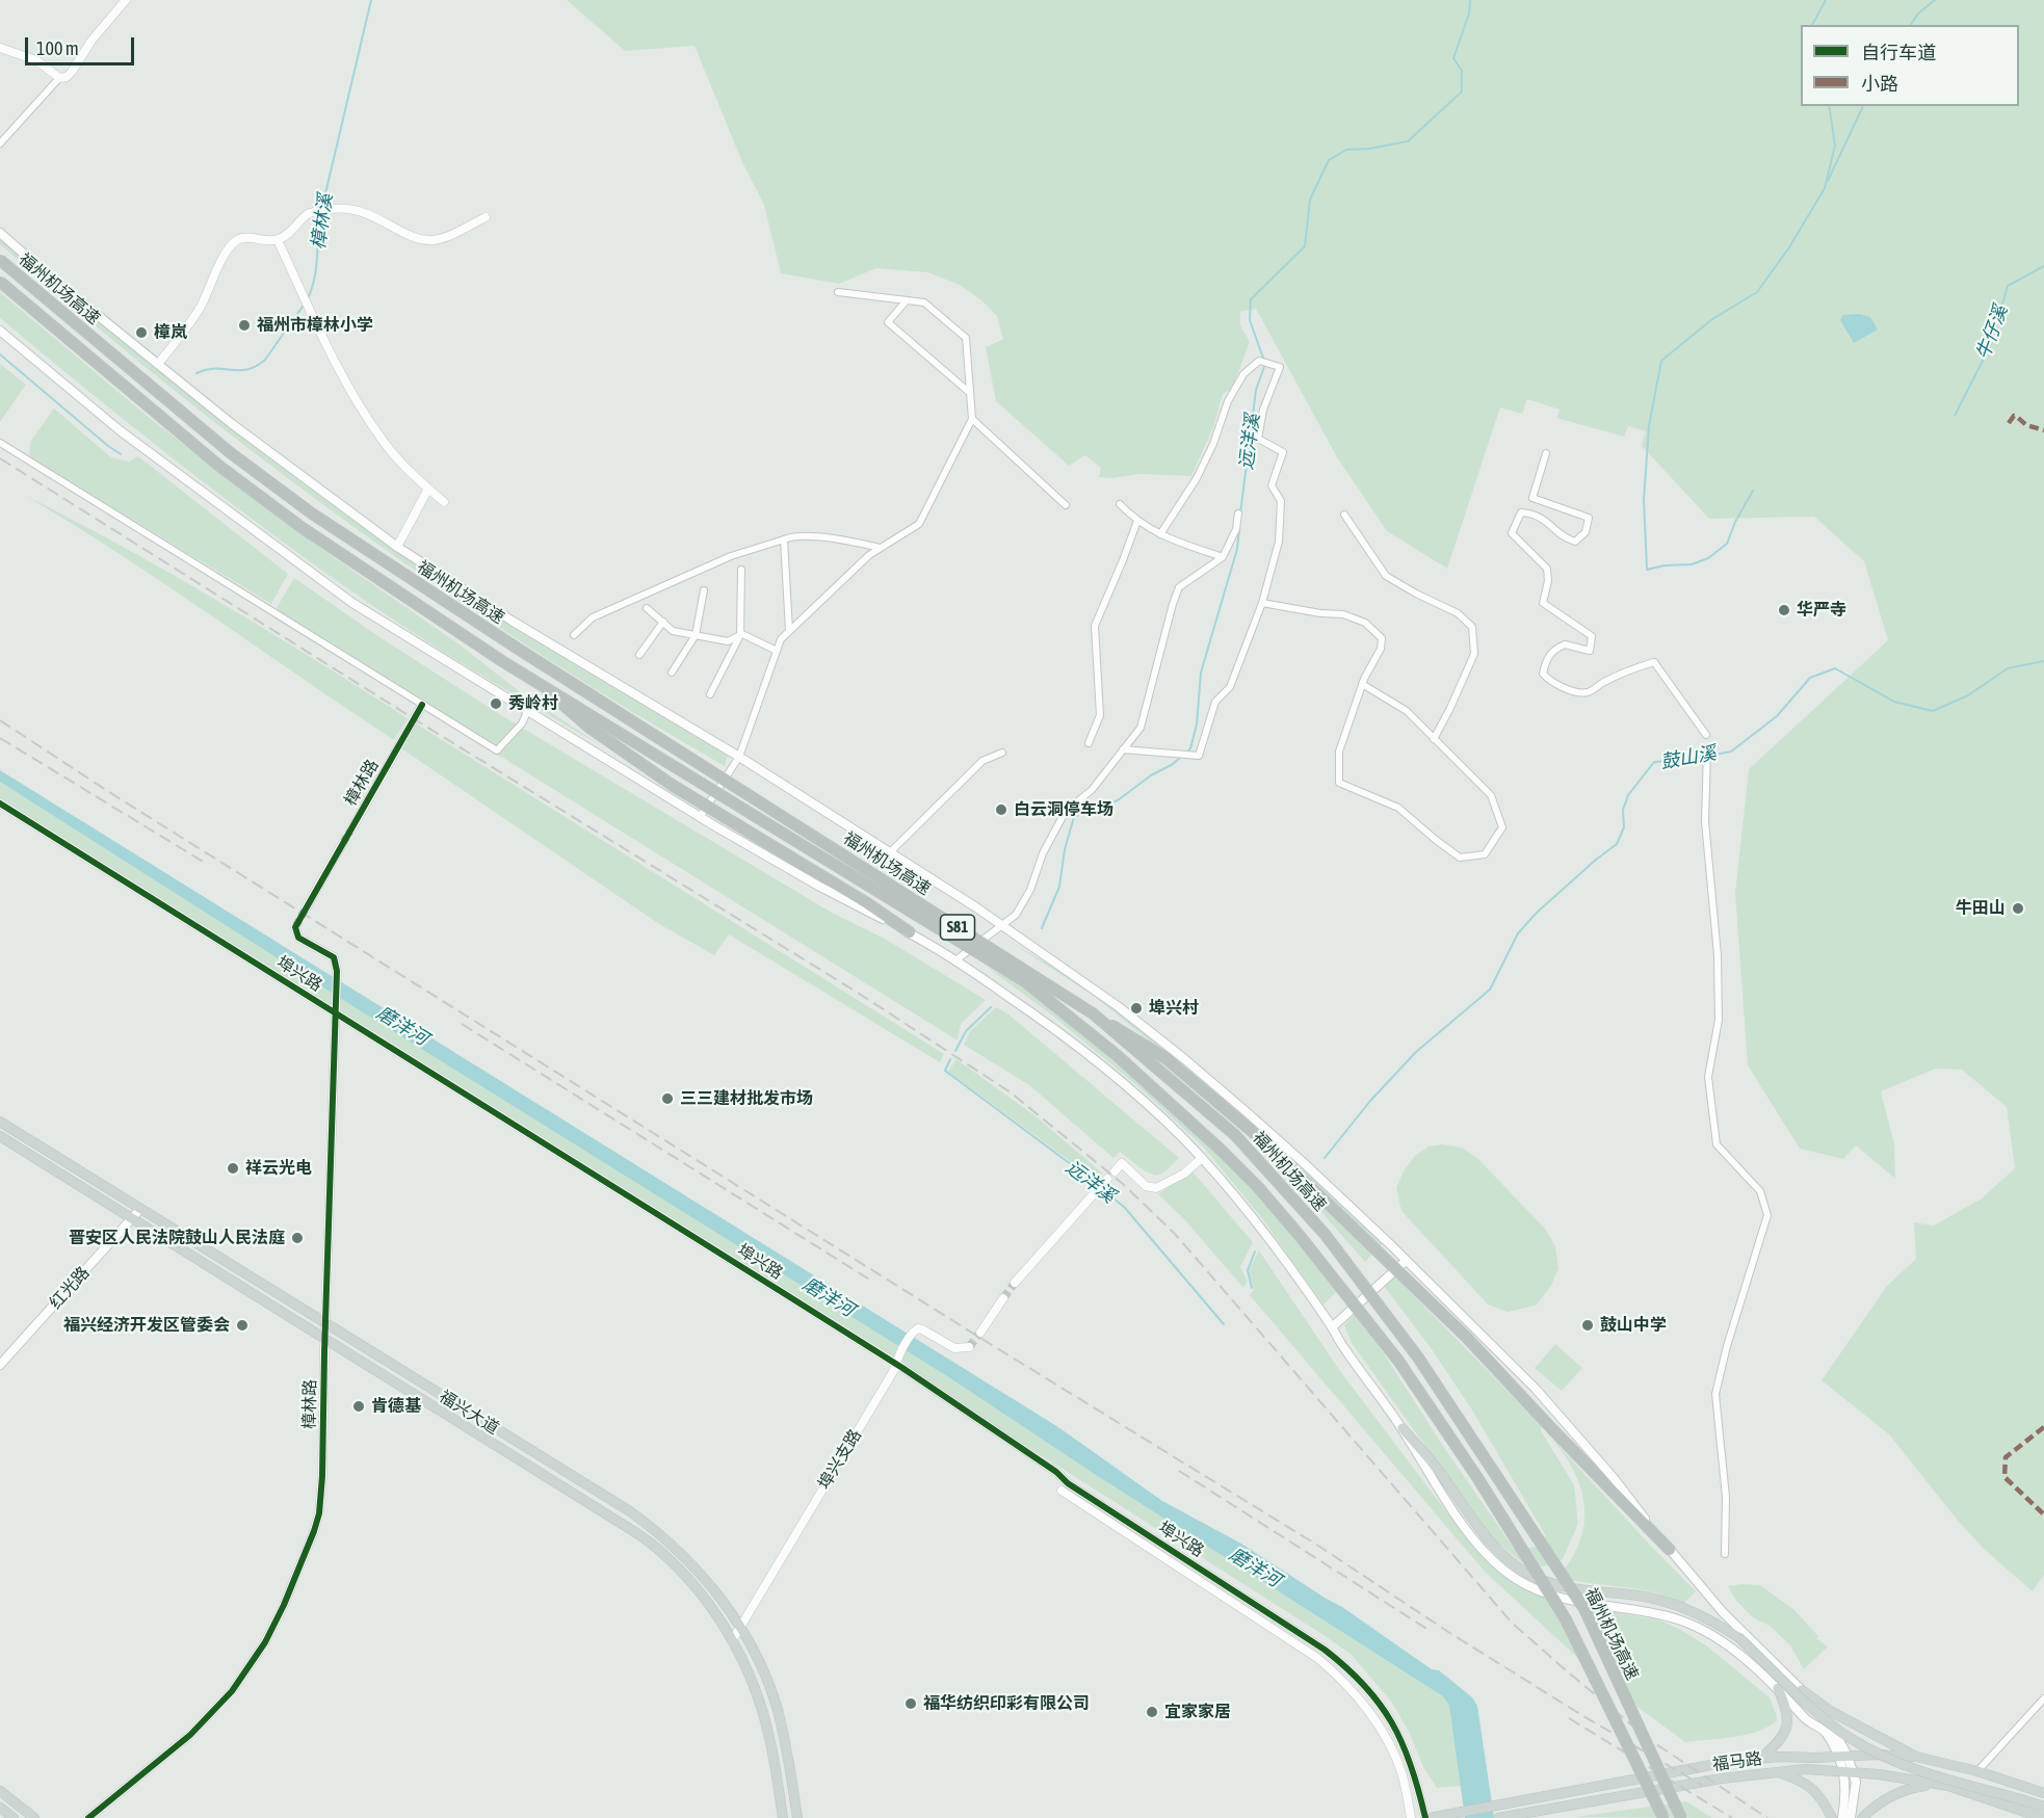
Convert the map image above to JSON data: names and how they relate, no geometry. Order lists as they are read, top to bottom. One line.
{"streets":{"highway":["福州机场高速","S81"],"main road":["红光路","福兴大道","福马路"],"street":["樟林路","埠兴路","埠兴支路"]},"crossings":[["樟林路","埠兴路"],["樟林路","福兴大道"],["埠兴路","埠兴支路"],["红光路","福兴大道"],["福兴大道","埠兴支路"]],"water":["樟林溪","牛仔溪","远洋溪","鼓山溪","磨洋河"],"places":["福州市樟林小学","樟岚","华严寺","秀岭村","白云洞停车场","牛田山","埠兴村","三三建材批发市场","祥云光电","晋安区人民法院鼓山人民法庭","福兴经济开发区管委会","鼓山中学","肯德基","福华纺织印彩有限公司","宜家家居"],"legend":["自行车道","小路"],"scale_bar":"100 m"}
